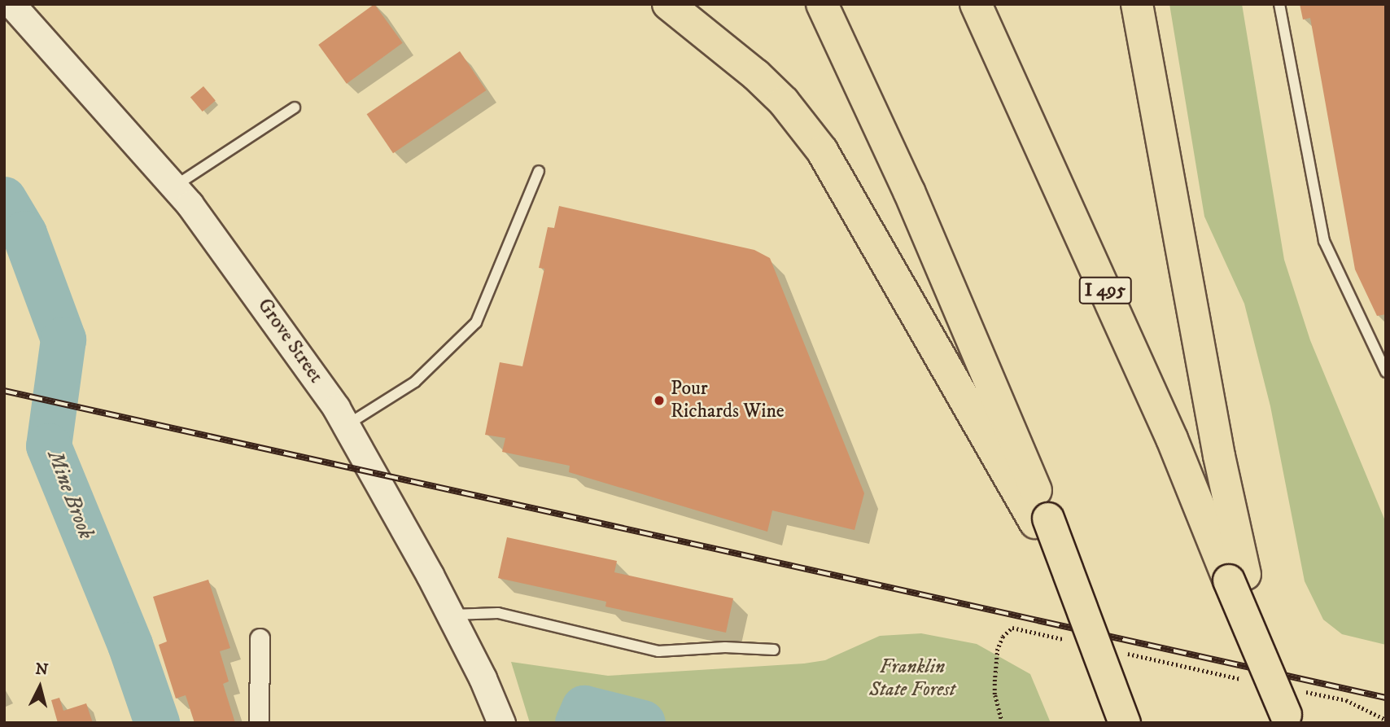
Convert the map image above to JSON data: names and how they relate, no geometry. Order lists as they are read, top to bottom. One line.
{"streets":{"highway":["I 495"],"main road":["Grove Street"]},"water":["Mine Brook"],"parks":["Franklin State Forest"],"places":["Pour Richards Wine"],"north":"top"}
